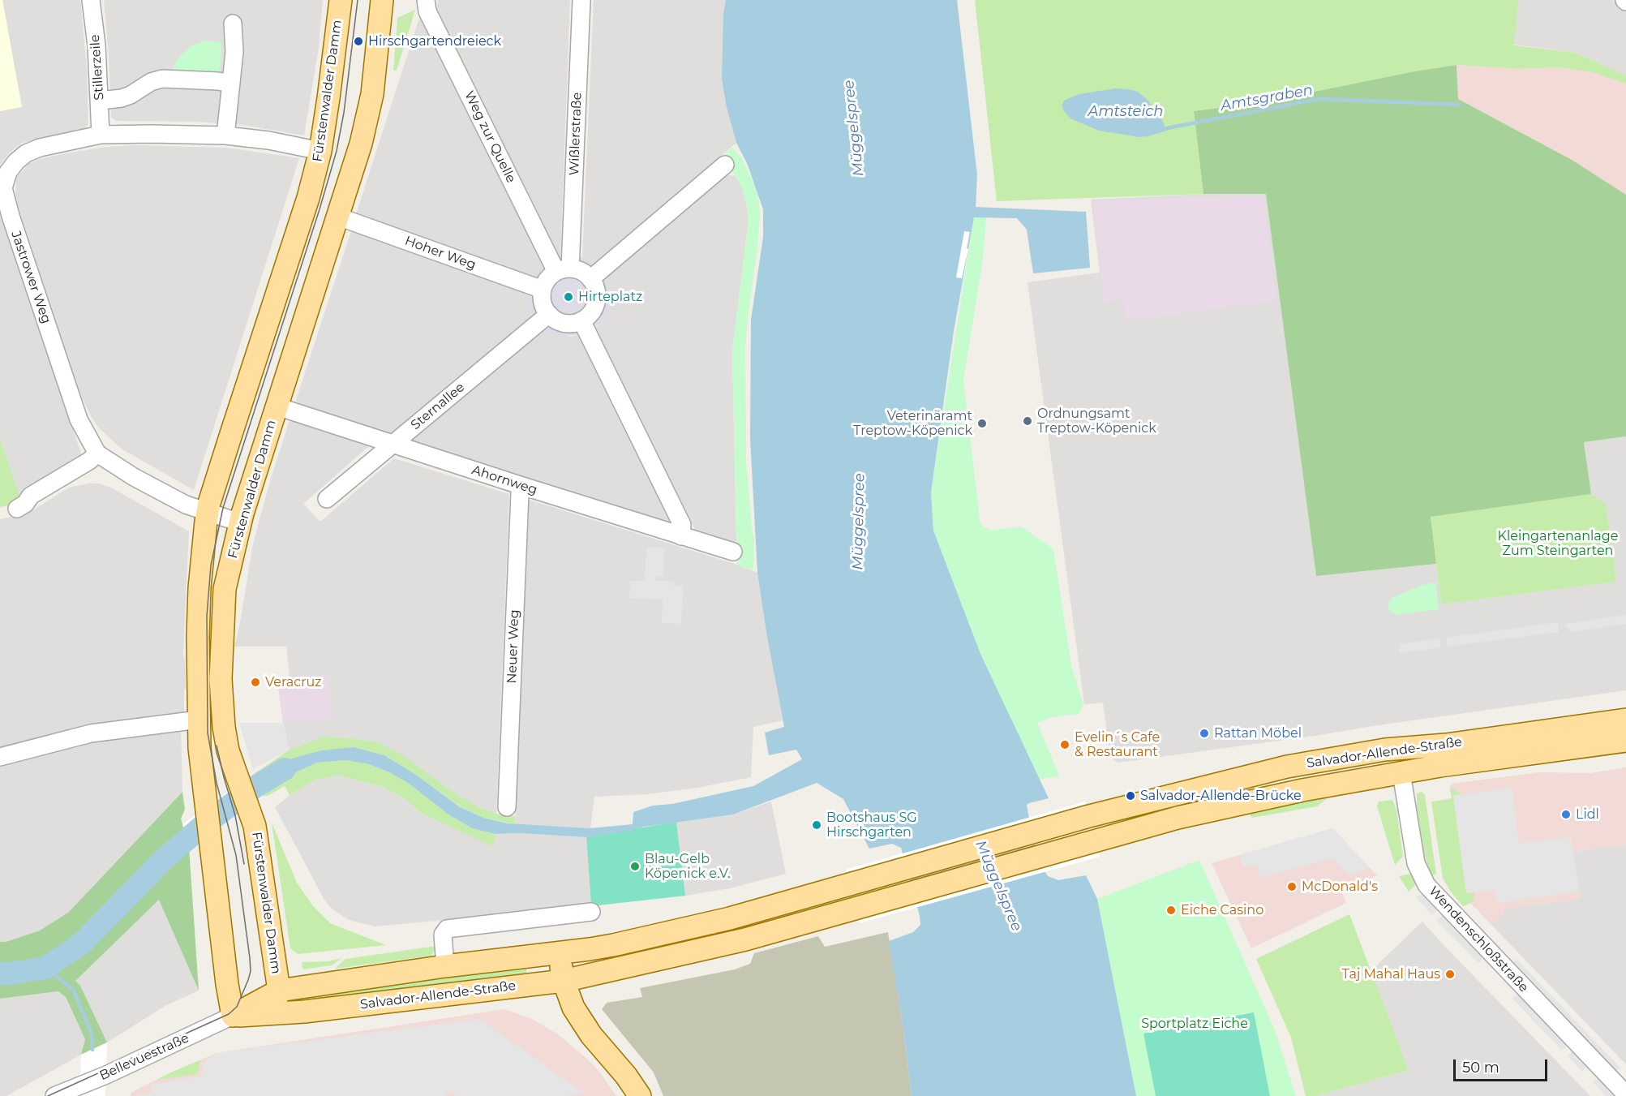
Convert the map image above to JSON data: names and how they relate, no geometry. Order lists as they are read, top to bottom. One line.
{"streets":{"main road":["Fürstenwalder Damm","Salvador-Allende-Straße","Wendenschloßstraße"],"street":["Stillerzeile","Wißlerstraße","Weg zur Quelle","Hoher Weg","Jastrower Weg","Sternallee","Ahornweg","Neuer Weg","Bellevuestraße"]},"crossings":[["Stillerzeile","Jastrower Weg"],["Fürstenwalder Damm","Hoher Weg"],["Fürstenwalder Damm","Jastrower Weg"],["Fürstenwalder Damm","Ahornweg"],["Fürstenwalder Damm","Salvador-Allende-Straße"],["Fürstenwalder Damm","Bellevuestraße"],["Wißlerstraße","Weg zur Quelle"],["Wißlerstraße","Hoher Weg"],["Wißlerstraße","Sternallee"],["Weg zur Quelle","Hoher Weg"],["Weg zur Quelle","Sternallee"],["Hoher Weg","Sternallee"],["Sternallee","Ahornweg"],["Ahornweg","Neuer Weg"],["Salvador-Allende-Straße","Wendenschloßstraße"],["Salvador-Allende-Straße","Bellevuestraße"]],"water":["Amtsgraben","Amtsteich","Müggelspree"],"parks":["Kleingartenanlage Zum Steingarten","Sportplatz Eiche"],"places":["Hirschgartendreieck","Hirteplatz","Ordnungsamt Treptow-Köpenick","Veterinäramt Treptow-Köpenick","Veracruz","Rattan Möbel","Evelin´s Cafe & Restaurant","Salvador-Allende-Brücke","Lidl","Bootshaus SG Hirschgarten","Blau-Gelb Köpenick e.V.","McDonald's","Eiche Casino","Taj Mahal Haus"],"scale_bar":"50 m"}
